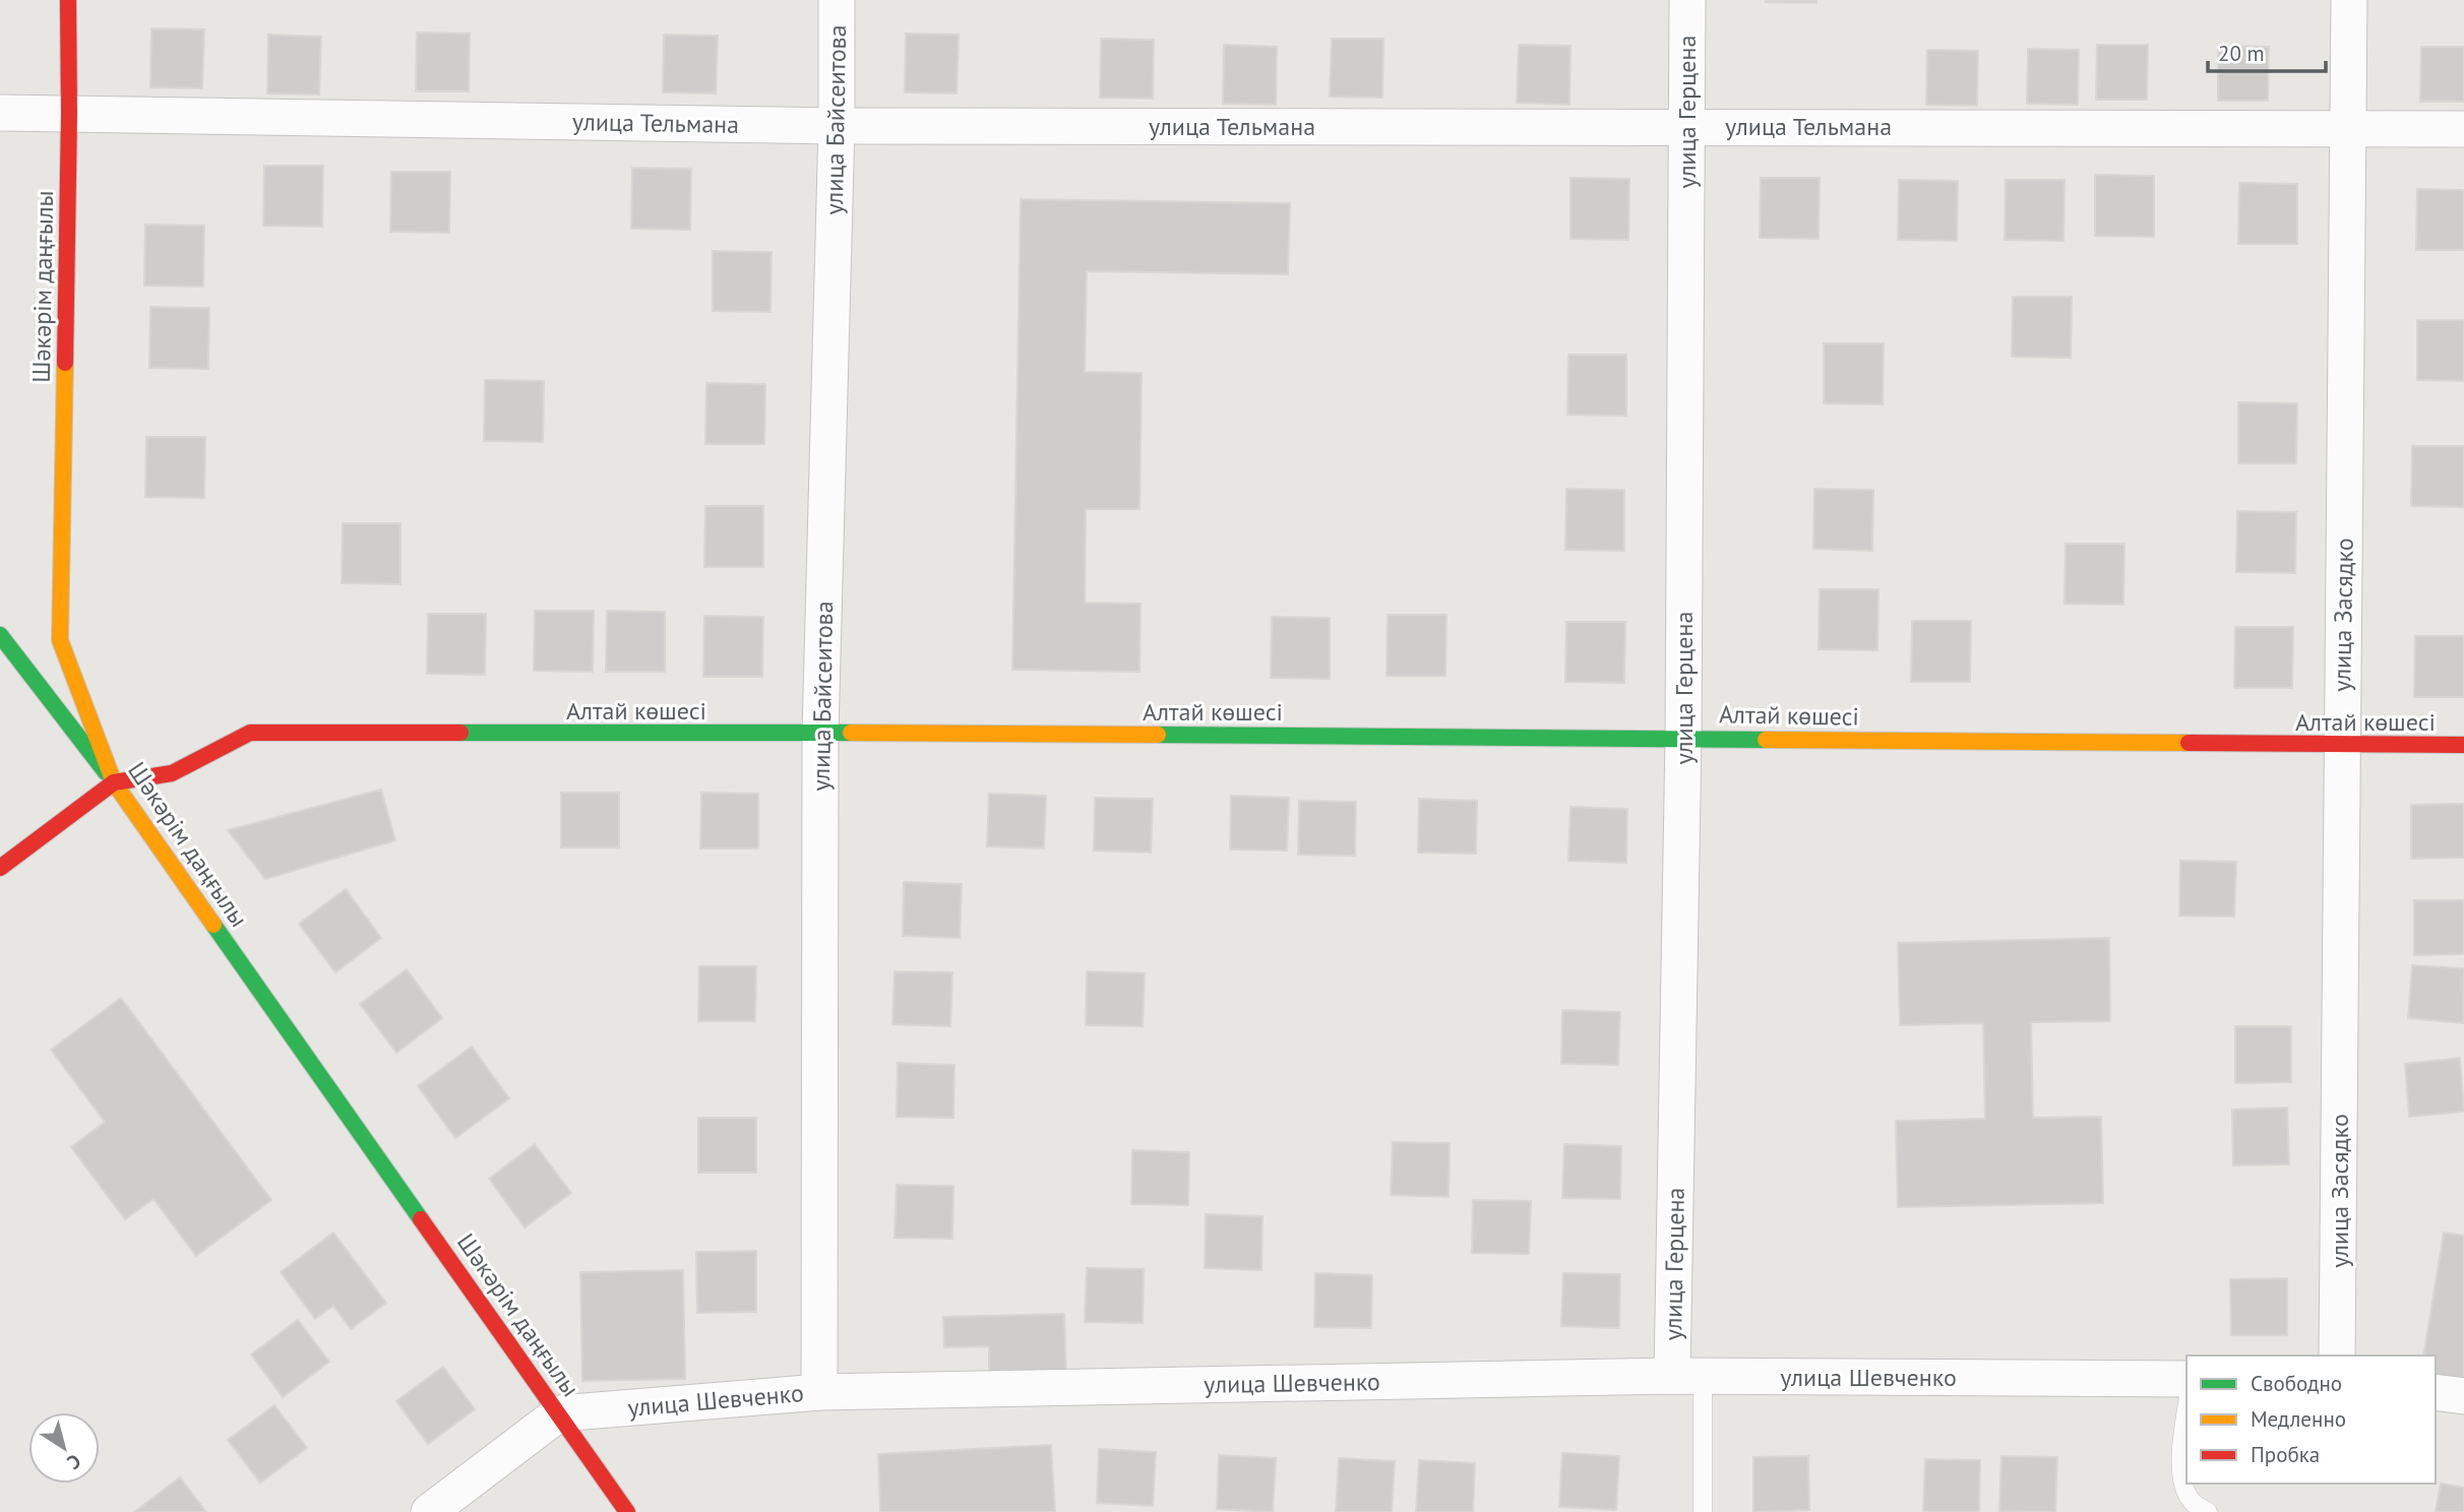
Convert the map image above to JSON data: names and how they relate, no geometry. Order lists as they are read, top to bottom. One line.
{"streets":{"street":["улица Герцена","улица Байсеитова","улица Тельмана","Шәкәрім даңғылы","улица Засядко","Алтай көшесі","улица Шевченко"]},"crossings":[["улица Герцена","улица Тельмана"],["улица Герцена","Алтай көшесі"],["улица Герцена","улица Шевченко"],["улица Байсеитова","улица Тельмана"],["улица Байсеитова","Алтай көшесі"],["улица Байсеитова","улица Шевченко"],["улица Тельмана","Шәкәрім даңғылы"],["улица Тельмана","улица Засядко"],["Шәкәрім даңғылы","Алтай көшесі"],["Шәкәрім даңғылы","улица Шевченко"],["улица Засядко","Алтай көшесі"]],"legend":["Свободно","Медленно","Пробка"],"scale_bar":"20 m","north":"bottom right"}
